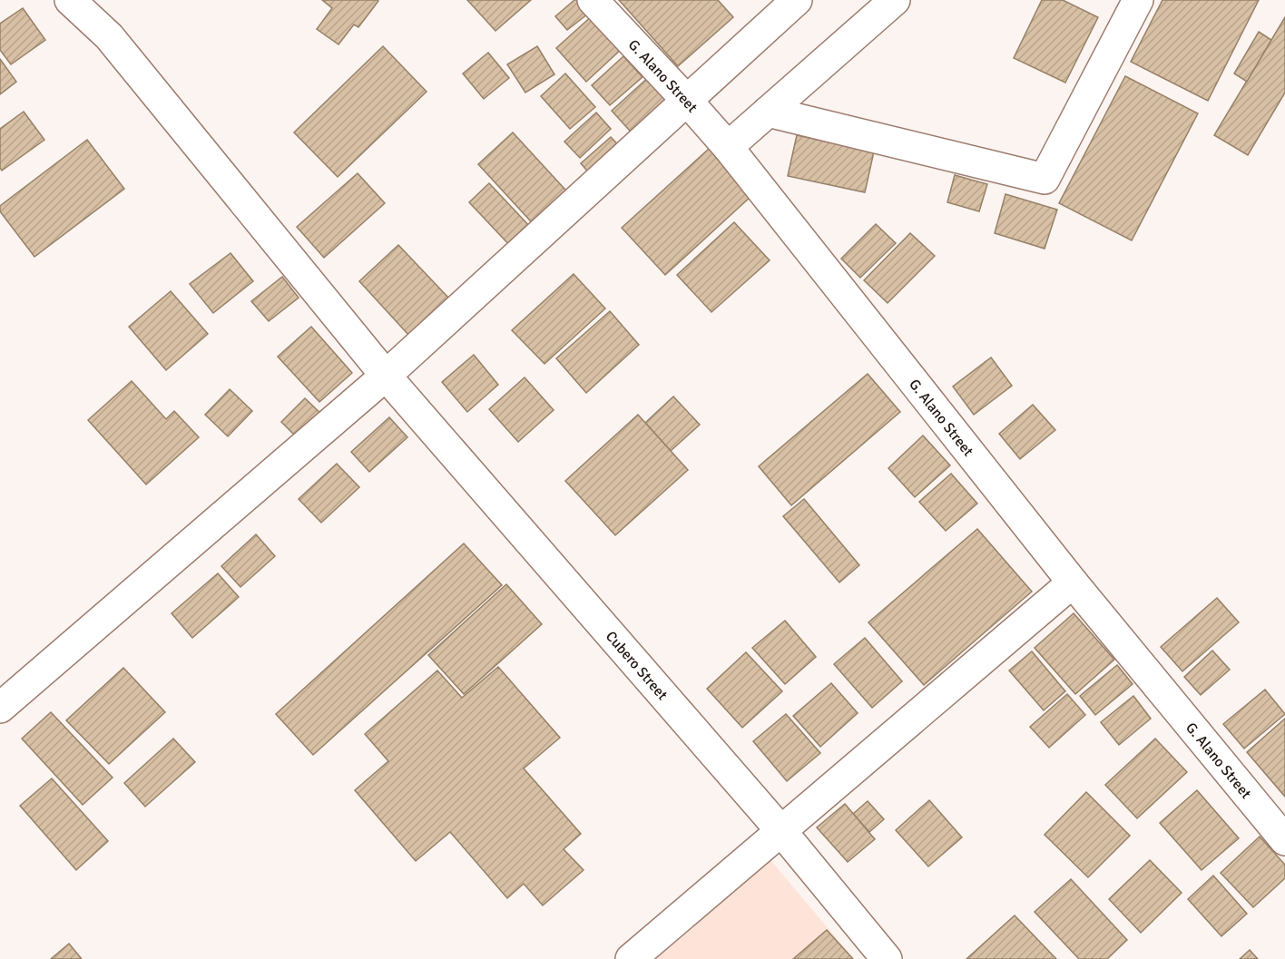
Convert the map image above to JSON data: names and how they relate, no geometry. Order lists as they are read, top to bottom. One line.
{"streets":{"street":["G. Alano Street","Cubero Street"]}}
